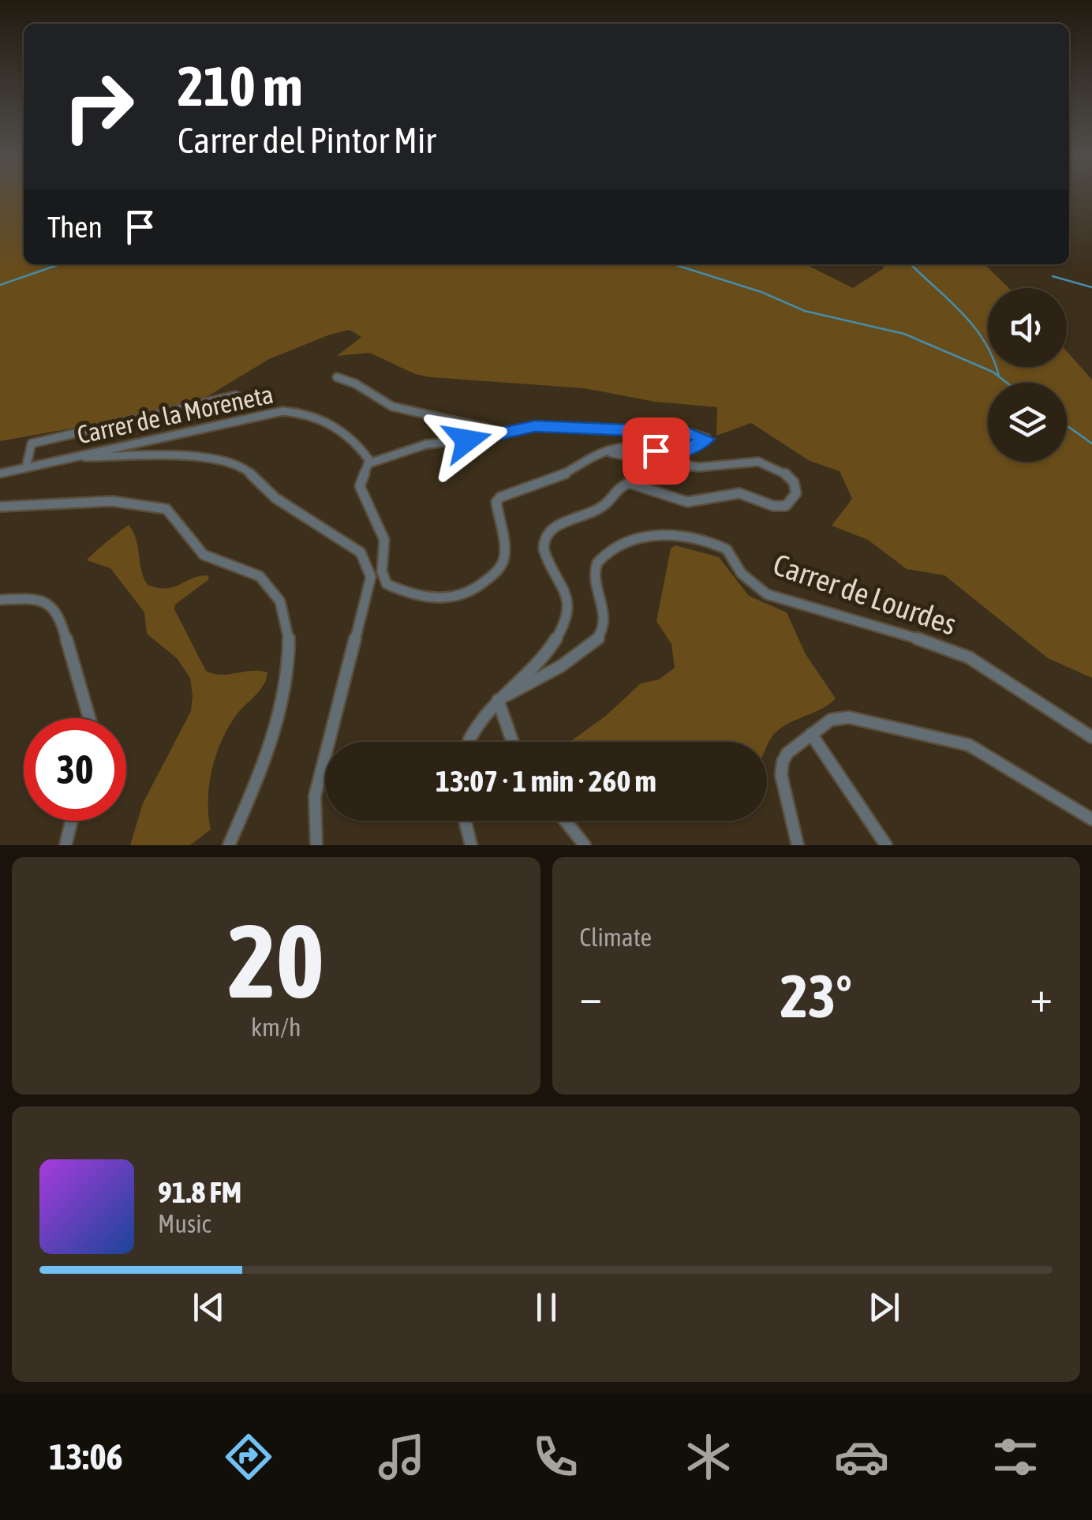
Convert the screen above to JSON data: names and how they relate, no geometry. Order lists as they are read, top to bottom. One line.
{"streets":{"street":["Carrer de la Moreneta","Carrer de Lourdes"]},"page":{"turn":["210 m","Carrer del Pintor Mir"],"then":"Then","limit":"30","trip":"13:07 · 1 min · 260 m","tile":[["20","km/h"],"Climate"],"heat":["−","23°","+"],"song":["91.8 FM","Music"],"tabs":"13:06"}}
